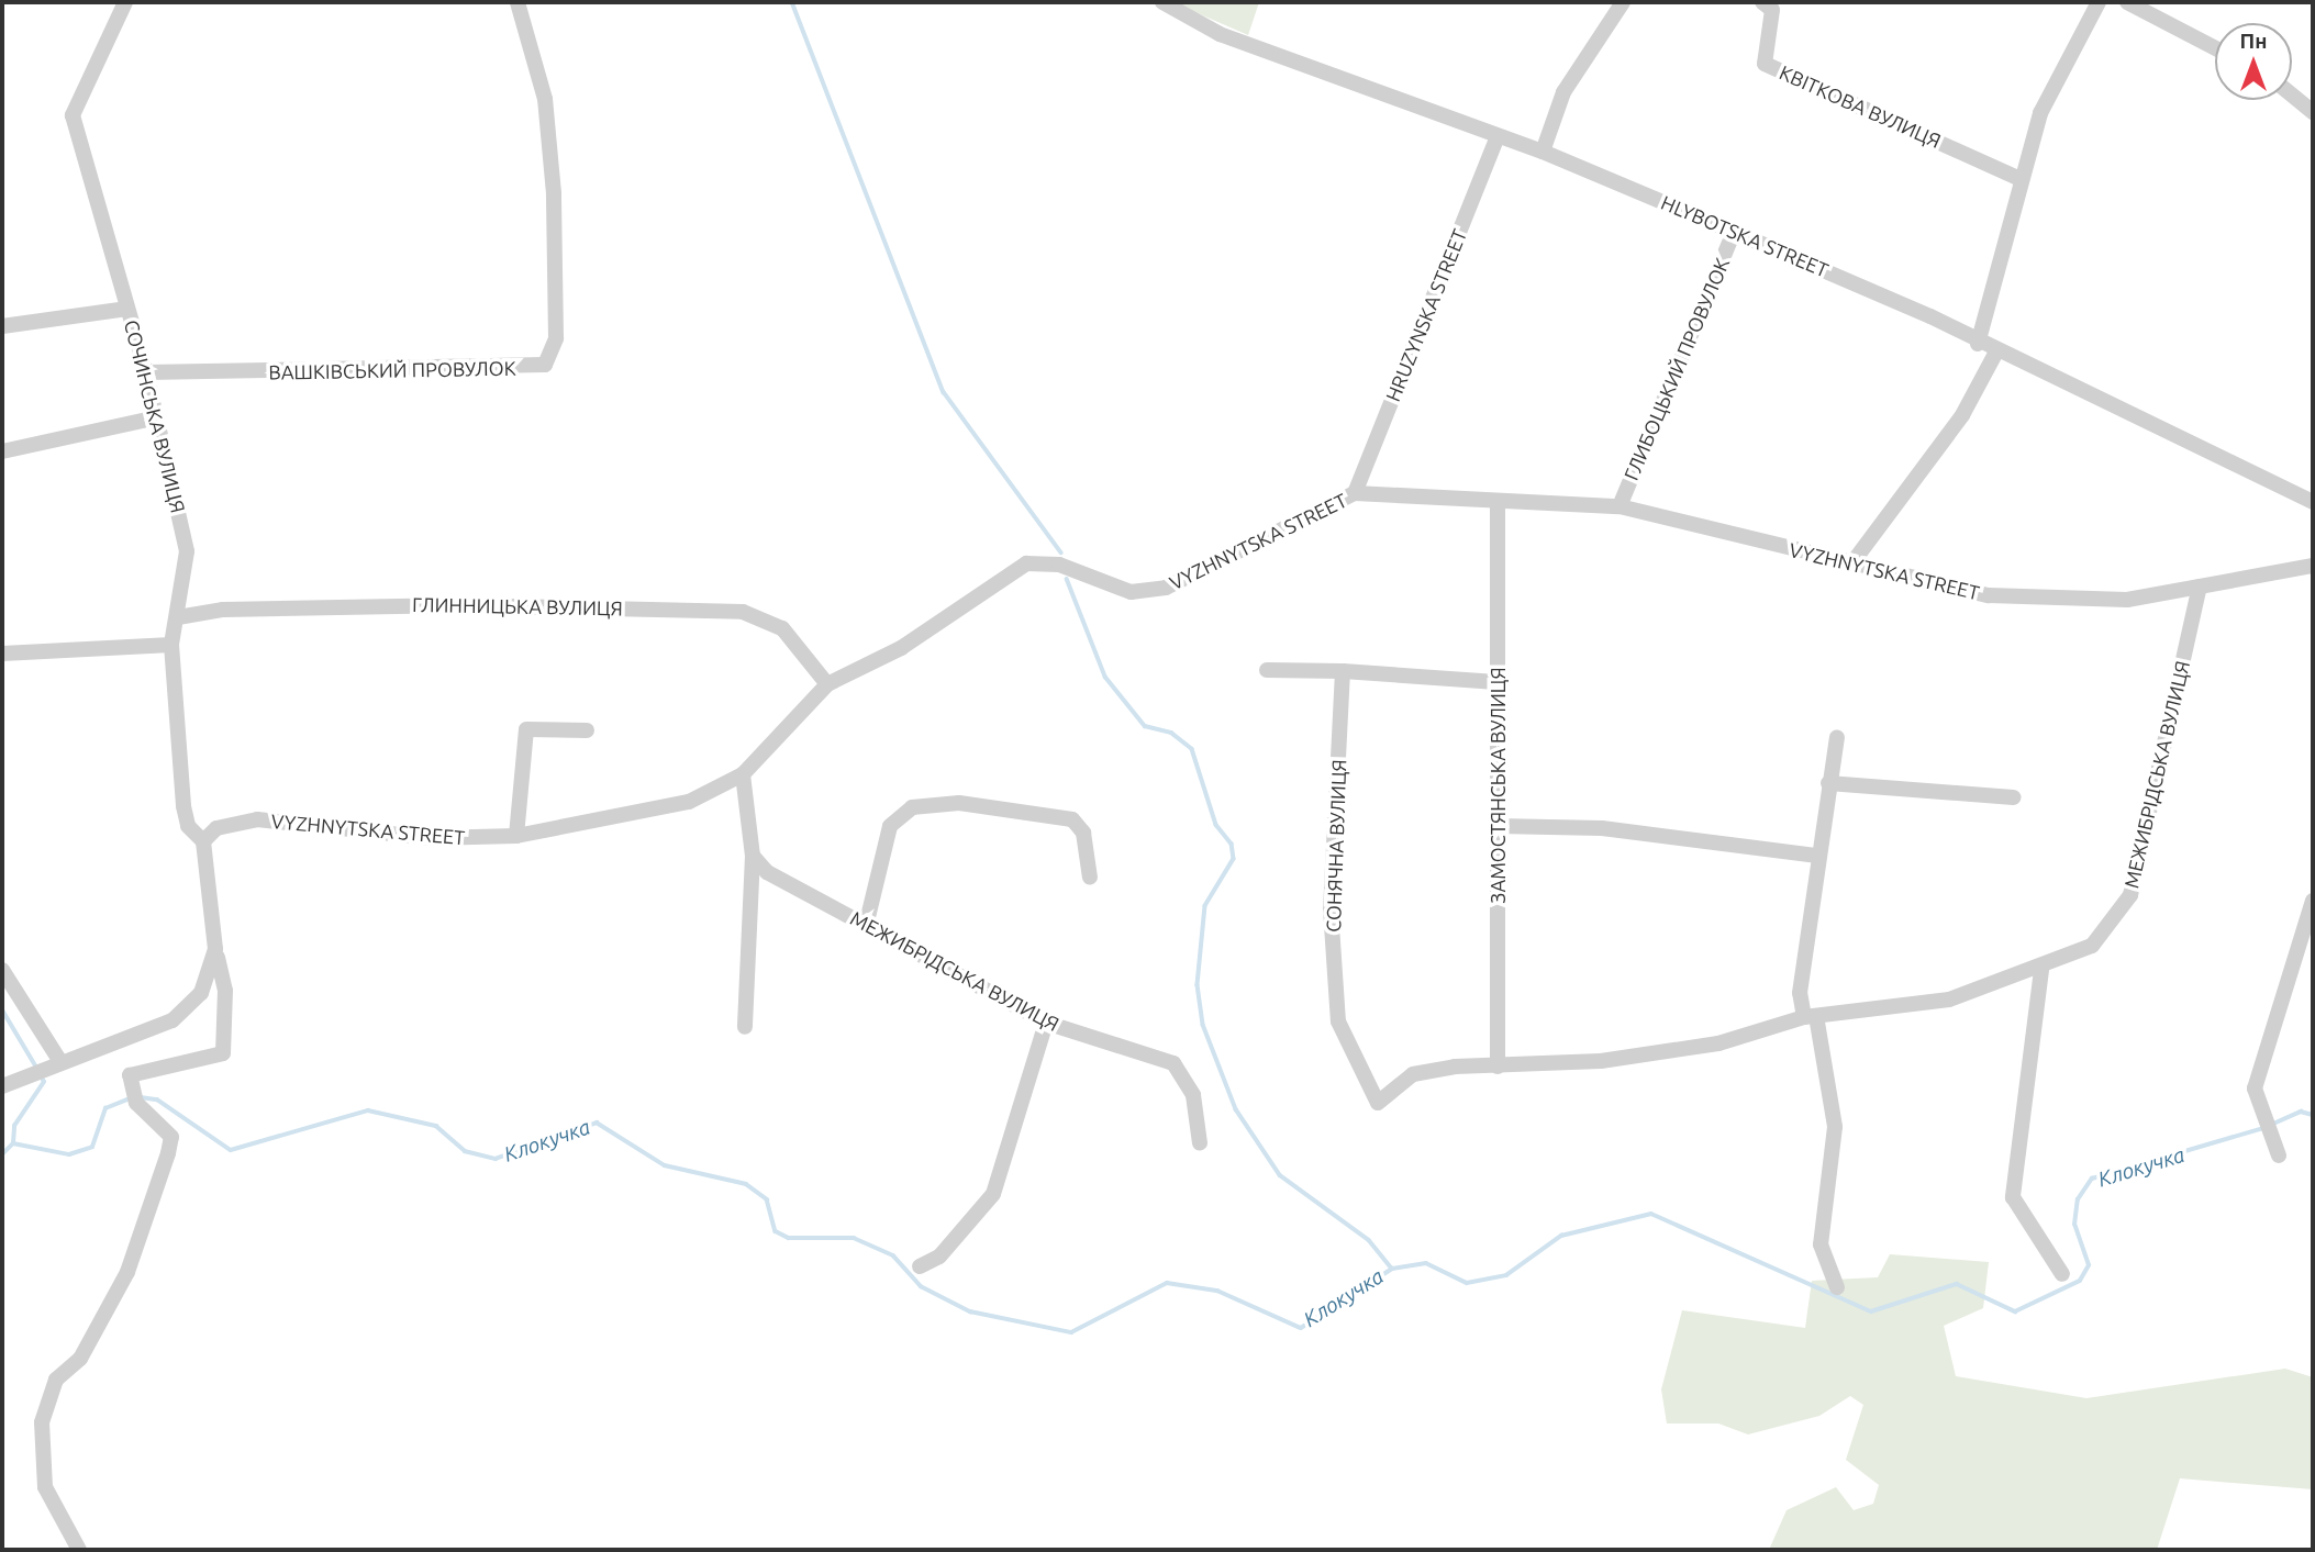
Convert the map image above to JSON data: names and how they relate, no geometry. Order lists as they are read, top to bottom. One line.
{"streets":{"street":["КВІТКОВА ВУЛИЦЯ","HLYBOTSKA STREET","HRUZYNSKA STREET","ГЛИБОЦЬКИЙ ПРОВУЛОК","ВАШКІВСЬКИЙ ПРОВУЛОК","СОЧИНСЬКА ВУЛИЦЯ","VYZHNYTSKA STREET","ГЛИННИЦЬКА ВУЛИЦЯ","МЕЖИБРІДСЬКА ВУЛИЦЯ","ЗАМОСТЯНСЬКА ВУЛИЦЯ","СОНЯЧНА ВУЛИЦЯ"]},"crossings":[["HLYBOTSKA STREET","HRUZYNSKA STREET"],["HLYBOTSKA STREET","ГЛИБОЦЬКИЙ ПРОВУЛОК"],["HRUZYNSKA STREET","VYZHNYTSKA STREET"],["ГЛИБОЦЬКИЙ ПРОВУЛОК","VYZHNYTSKA STREET"],["ВАШКІВСЬКИЙ ПРОВУЛОК","СОЧИНСЬКА ВУЛИЦЯ"],["СОЧИНСЬКА ВУЛИЦЯ","VYZHNYTSKA STREET"],["СОЧИНСЬКА ВУЛИЦЯ","ГЛИННИЦЬКА ВУЛИЦЯ"],["VYZHNYTSKA STREET","ГЛИННИЦЬКА ВУЛИЦЯ"],["VYZHNYTSKA STREET","МЕЖИБРІДСЬКА ВУЛИЦЯ"],["VYZHNYTSKA STREET","ЗАМОСТЯНСЬКА ВУЛИЦЯ"],["МЕЖИБРІДСЬКА ВУЛИЦЯ","ЗАМОСТЯНСЬКА ВУЛИЦЯ"],["МЕЖИБРІДСЬКА ВУЛИЦЯ","СОНЯЧНА ВУЛИЦЯ"]],"water":["Клокучка"],"north":"top"}
